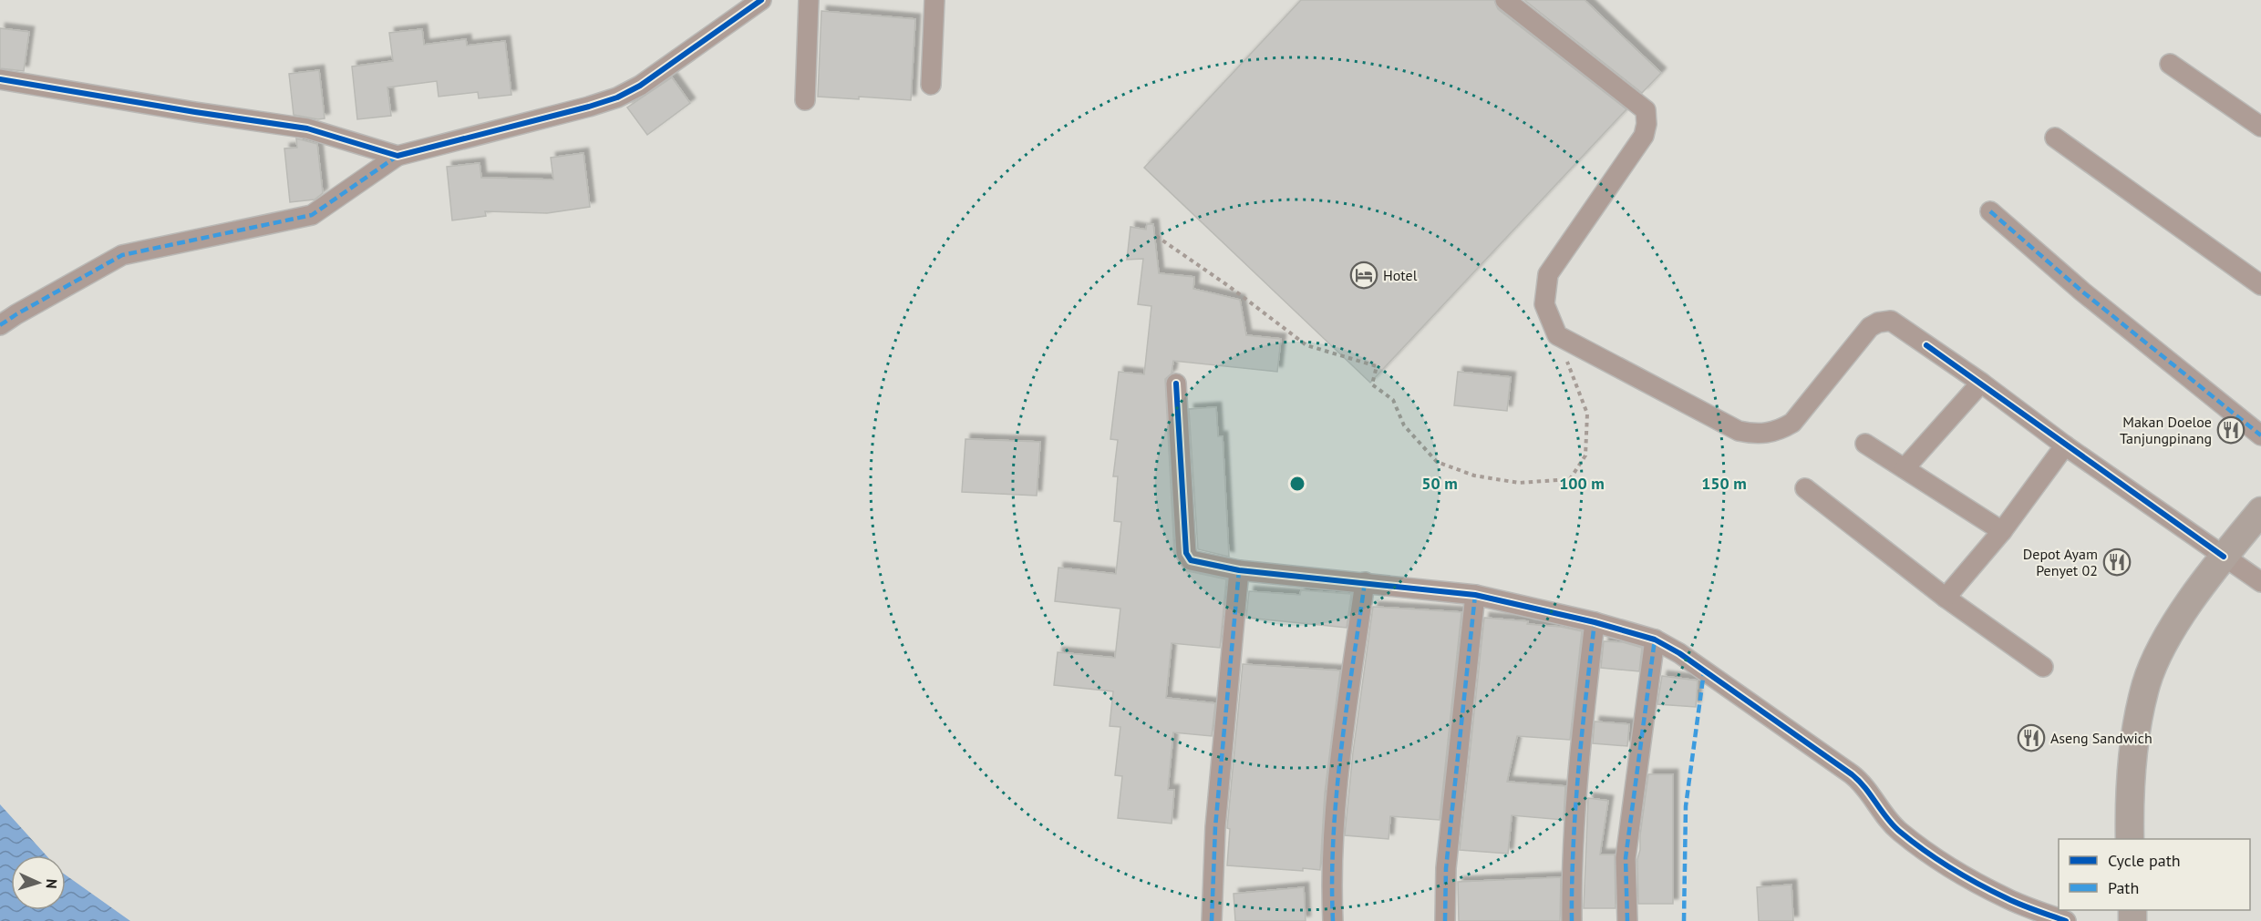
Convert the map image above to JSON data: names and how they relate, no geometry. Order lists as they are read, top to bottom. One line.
{"places":{"hotel":["Hotel"],"restaurant":["Makan Doeloe Tanjungpinang","Depot Ayam Penyet 02","Aseng Sandwich"]},"legend":["Cycle path","Path"],"north":"right","rings":["50 m","100 m","150 m"]}
